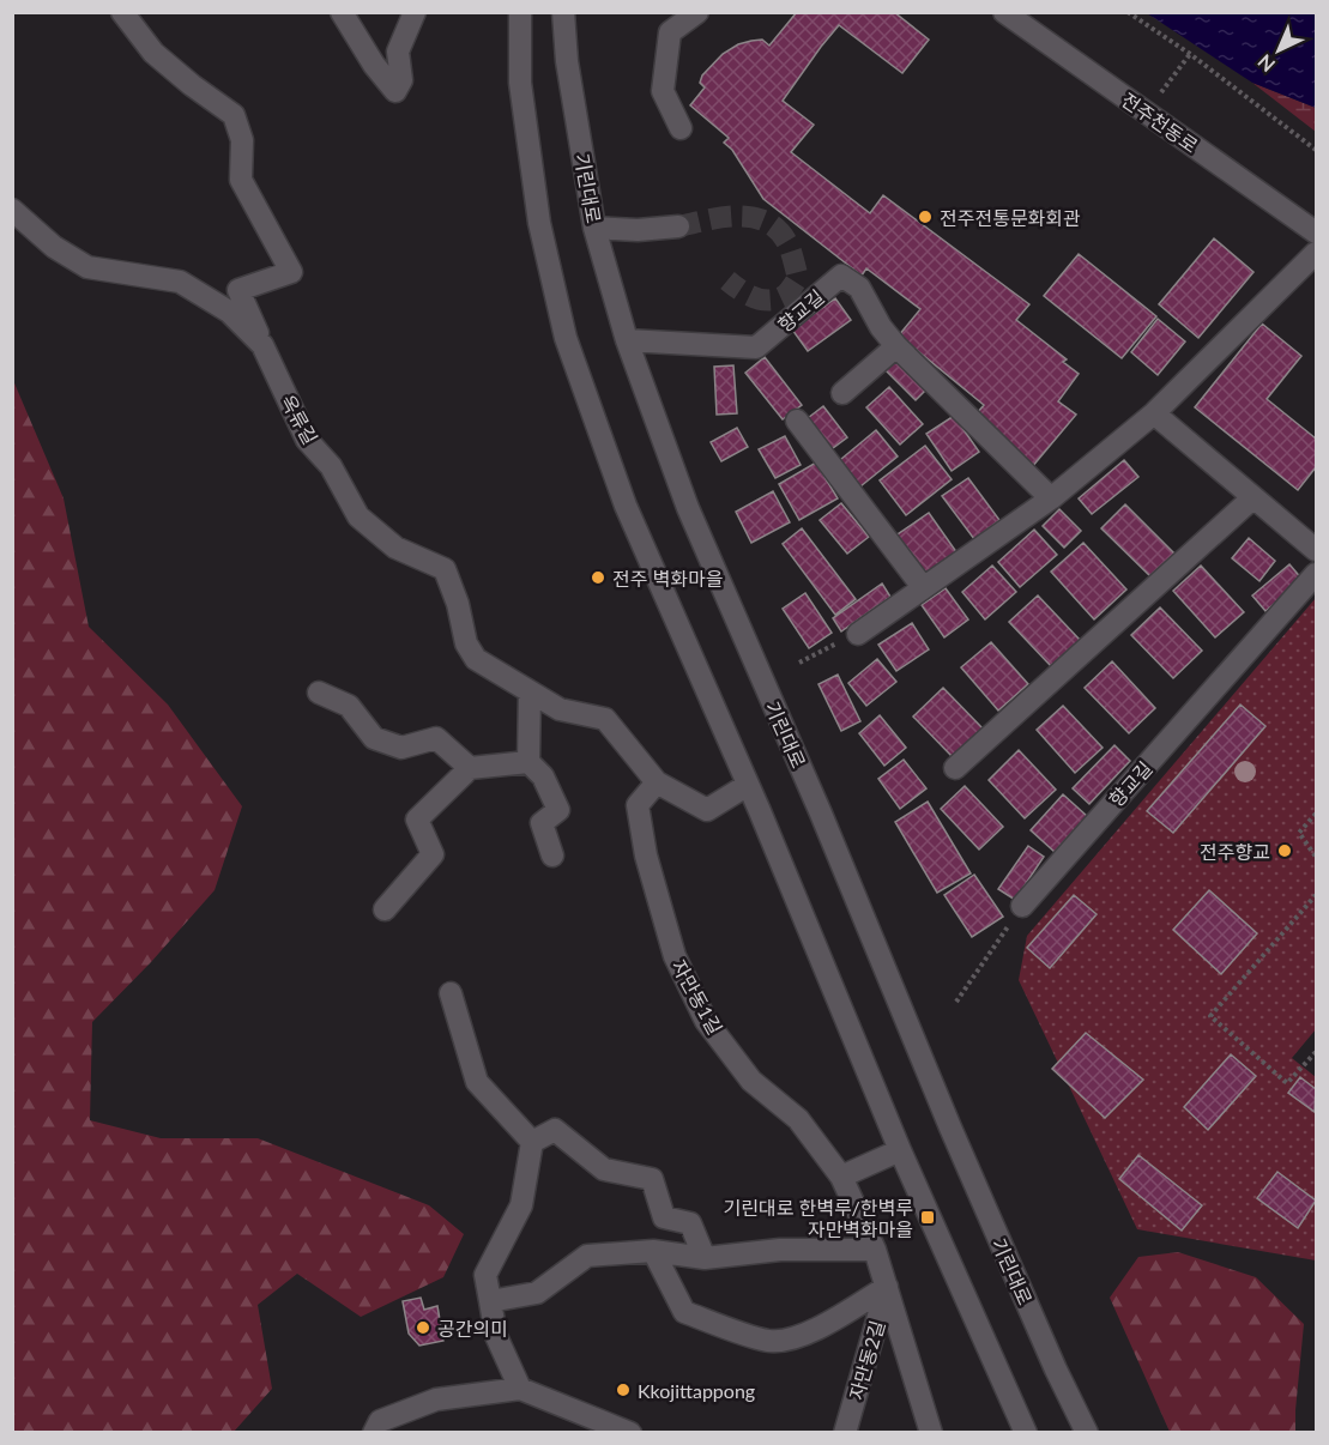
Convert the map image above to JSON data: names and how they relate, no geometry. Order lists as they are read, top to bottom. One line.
{"streets":{"street":["전주천동로","기린대로","향교길","옥류길","자만동1길","자만동2길"]},"crossings":[["기린대로","향교길"],["옥류길","자만동1길"],["자만동1길","자만동2길"]],"places":{"other":["전주전통문화회관","전주 벽화마을","전주향교","공간의미","Kkojittappong"],"transit":["기린대로 한벽루/한벽루 자만벽화마을"]},"north":"bottom left"}
